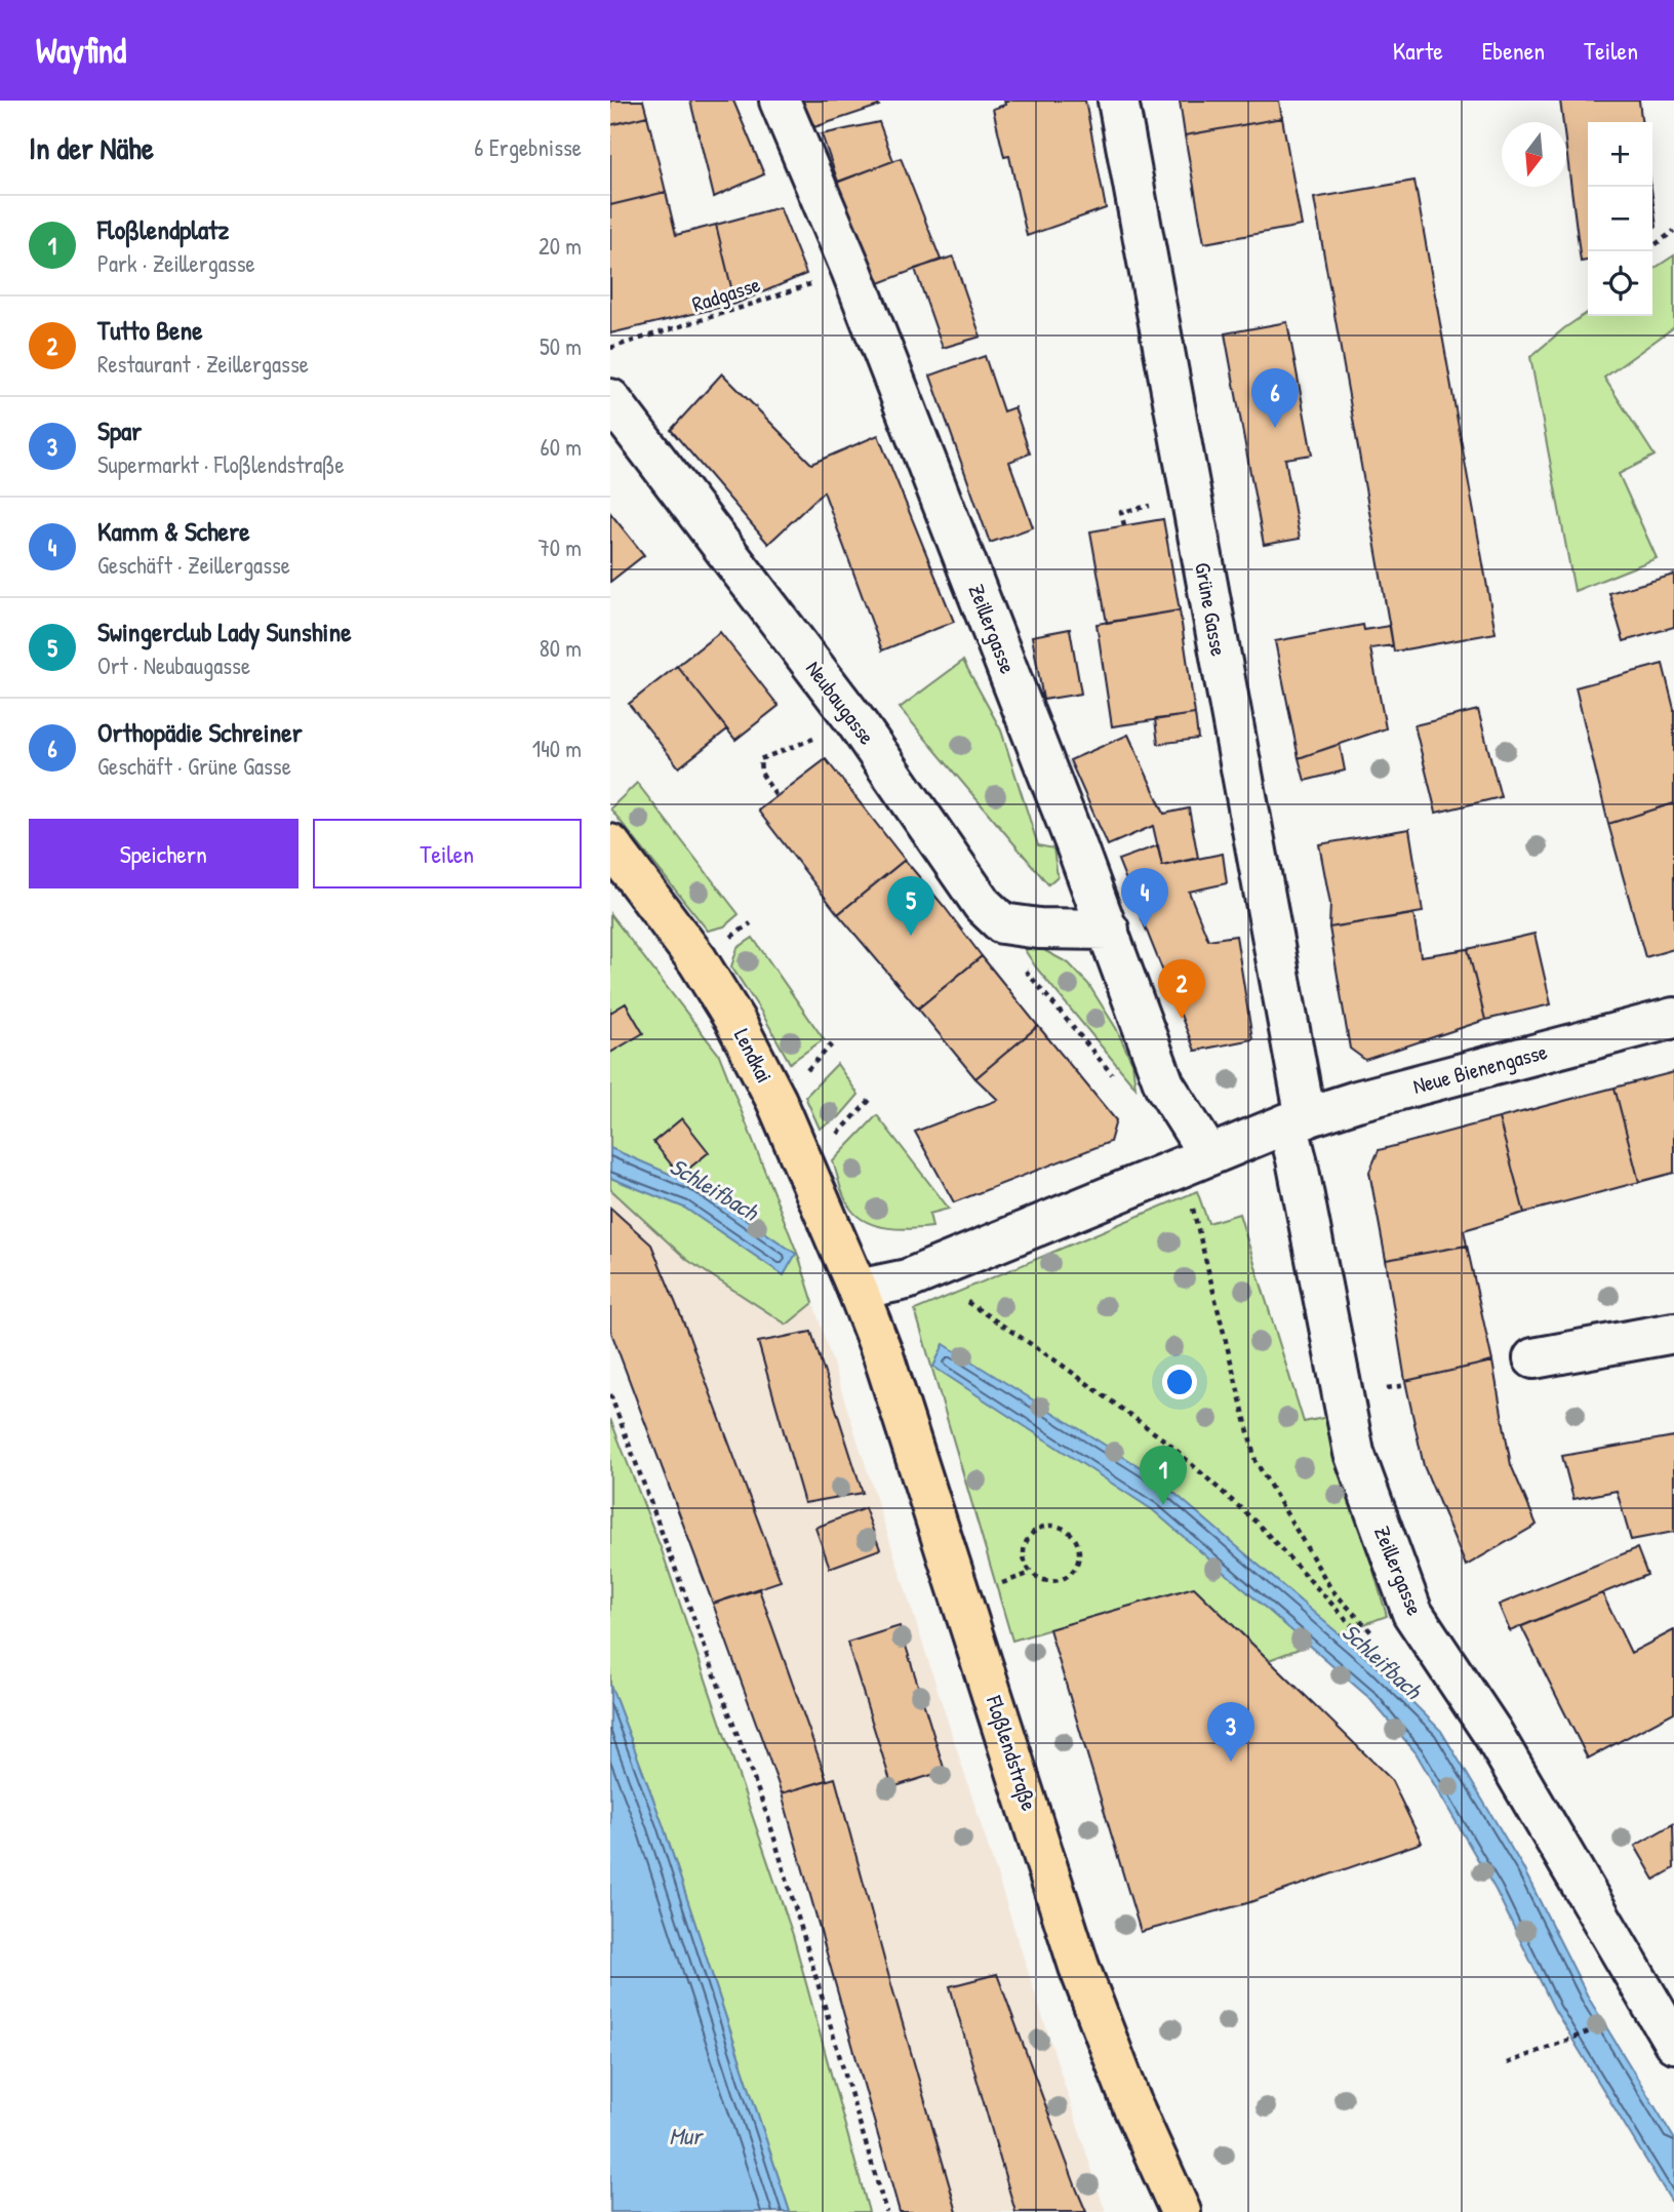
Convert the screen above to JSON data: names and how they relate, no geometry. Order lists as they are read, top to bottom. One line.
{"streets":{"main road":["Lendkai","Floßlendstraße"],"street":["Grüne Gasse","Zeillergasse","Neubaugasse","Neue Bienengasse"],"path":["Radgasse"]},"crossings":[["Radgasse","Zeillergasse"],["Grüne Gasse","Zeillergasse"],["Grüne Gasse","Neue Bienengasse"],["Zeillergasse","Neue Bienengasse"],["Lendkai","Neue Bienengasse"],["Lendkai","Floßlendstraße"],["Neue Bienengasse","Floßlendstraße"]],"water":["Schleifbach","Mur"],"north":"bottom","page":{"header":"Wayfind","nav":["Karte","Ebenen","Teilen"],"heading":["In der Nähe","6 Ergebnisse"],"map_buttons":["+","−"],"list":[{"mark":"1","name":"Floßlendplatz","note":"Park · Zeillergasse","value":"20 m"},{"mark":"2","name":"Tutto Bene","note":"Restaurant · Zeillergasse","value":"50 m"},{"mark":"3","name":"Spar","note":"Supermarkt · Floßlendstraße","value":"60 m"},{"mark":"4","name":"Kamm & Schere","note":"Geschäft · Zeillergasse","value":"70 m"},{"mark":"5","name":"Swingerclub Lady Sunshine","note":"Ort · Neubaugasse","value":"80 m"},{"mark":"6","name":"Orthopädie Schreiner","note":"Geschäft · Grüne Gasse","value":"140 m"}],"pins":["6","4","5","2","1","3"],"buttons":["Speichern","Teilen"]}}
